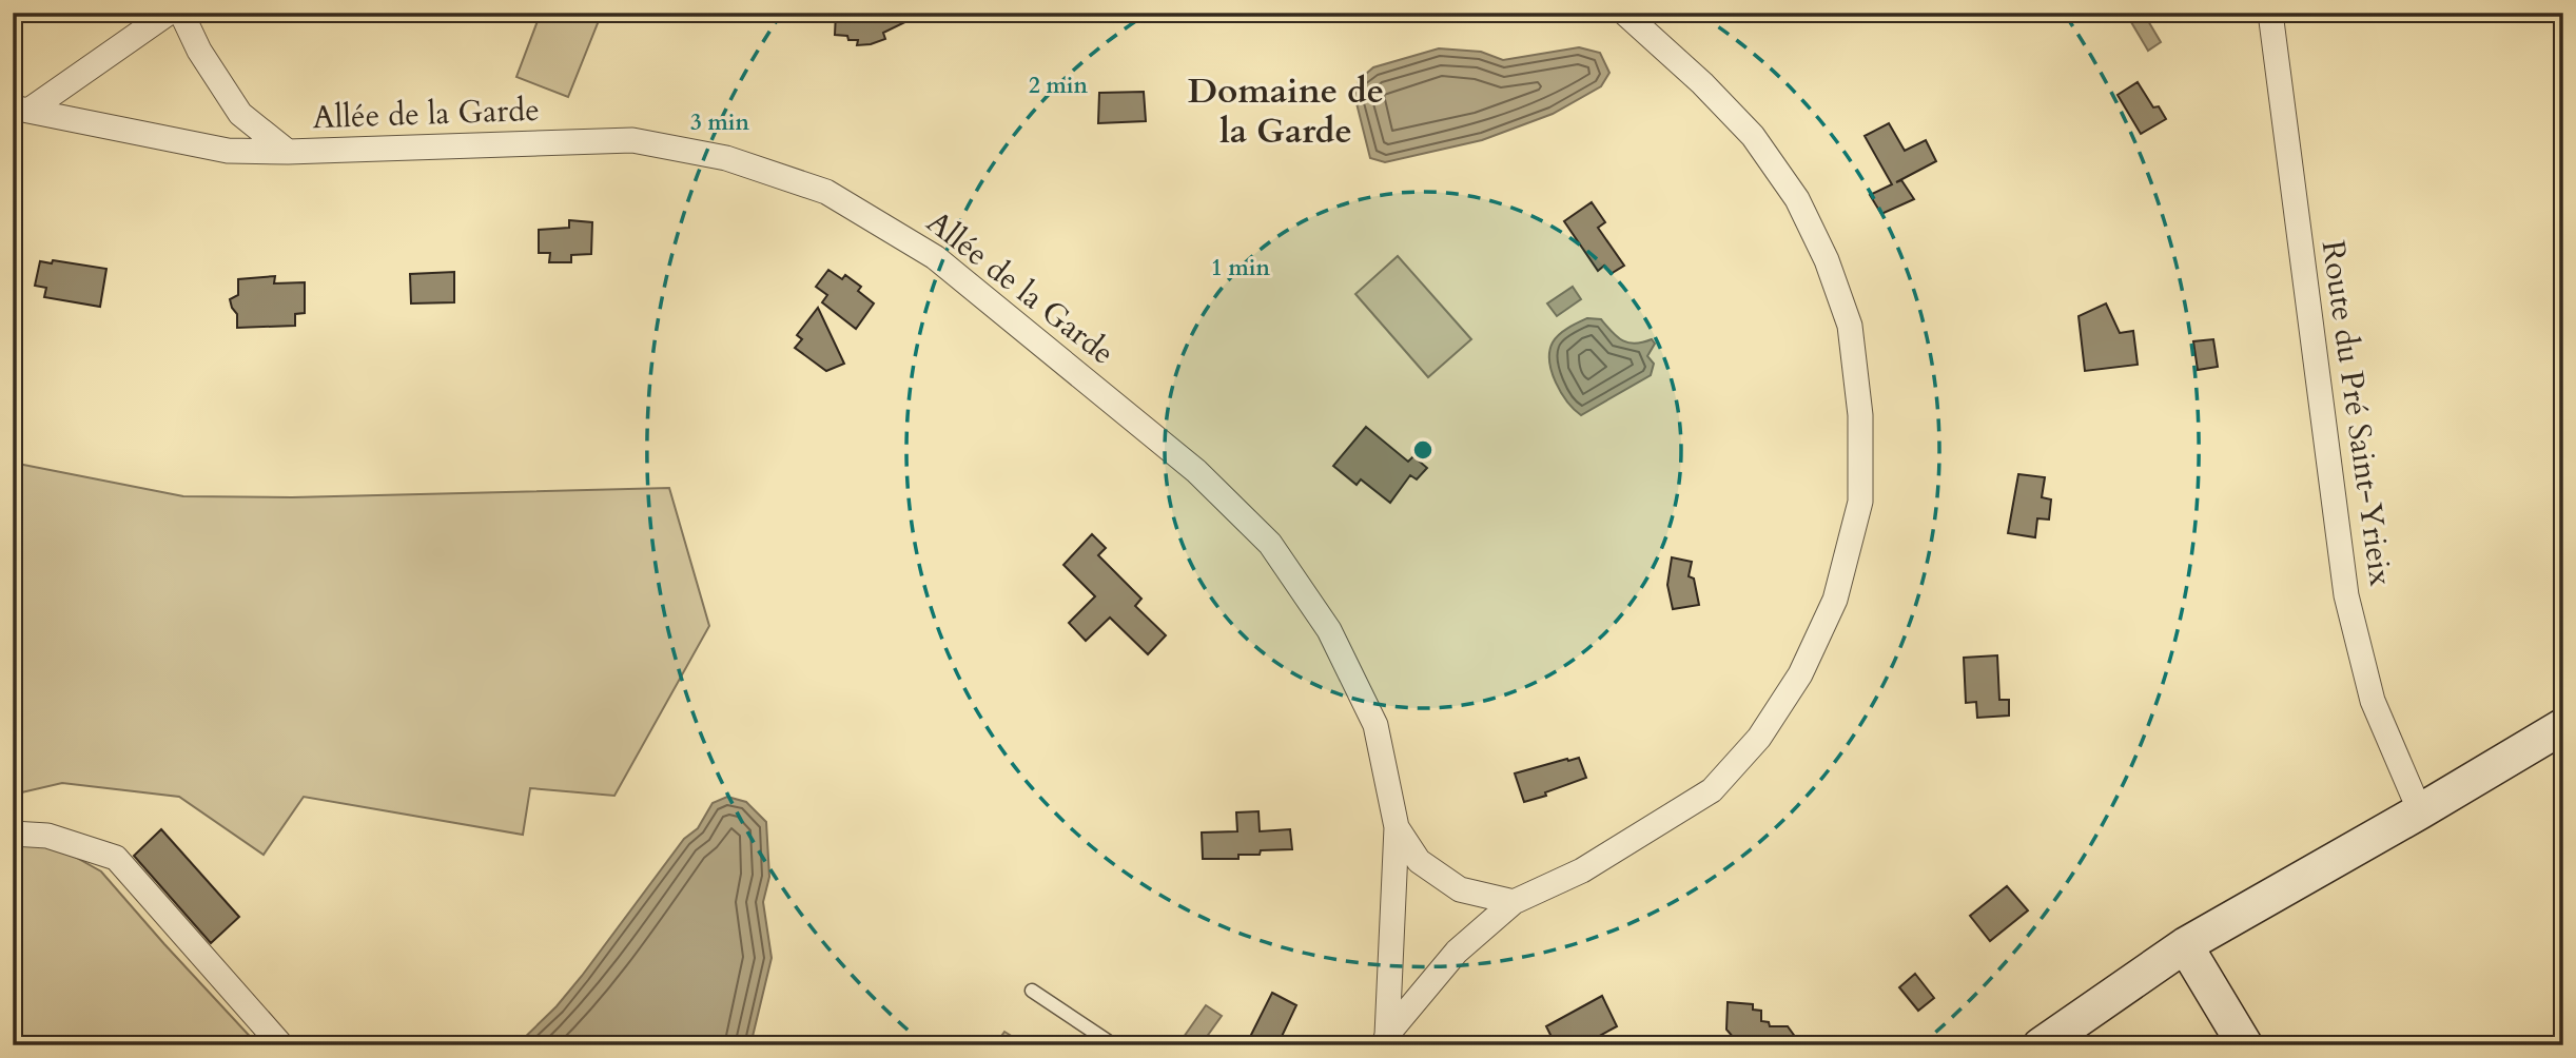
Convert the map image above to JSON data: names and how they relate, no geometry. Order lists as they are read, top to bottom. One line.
{"streets":{"street":["Allée de la Garde","Route du Pré Saint-Yrieix"]},"districts":["Domaine de la Garde"],"rings":["2 min","3 min","1 min"]}
